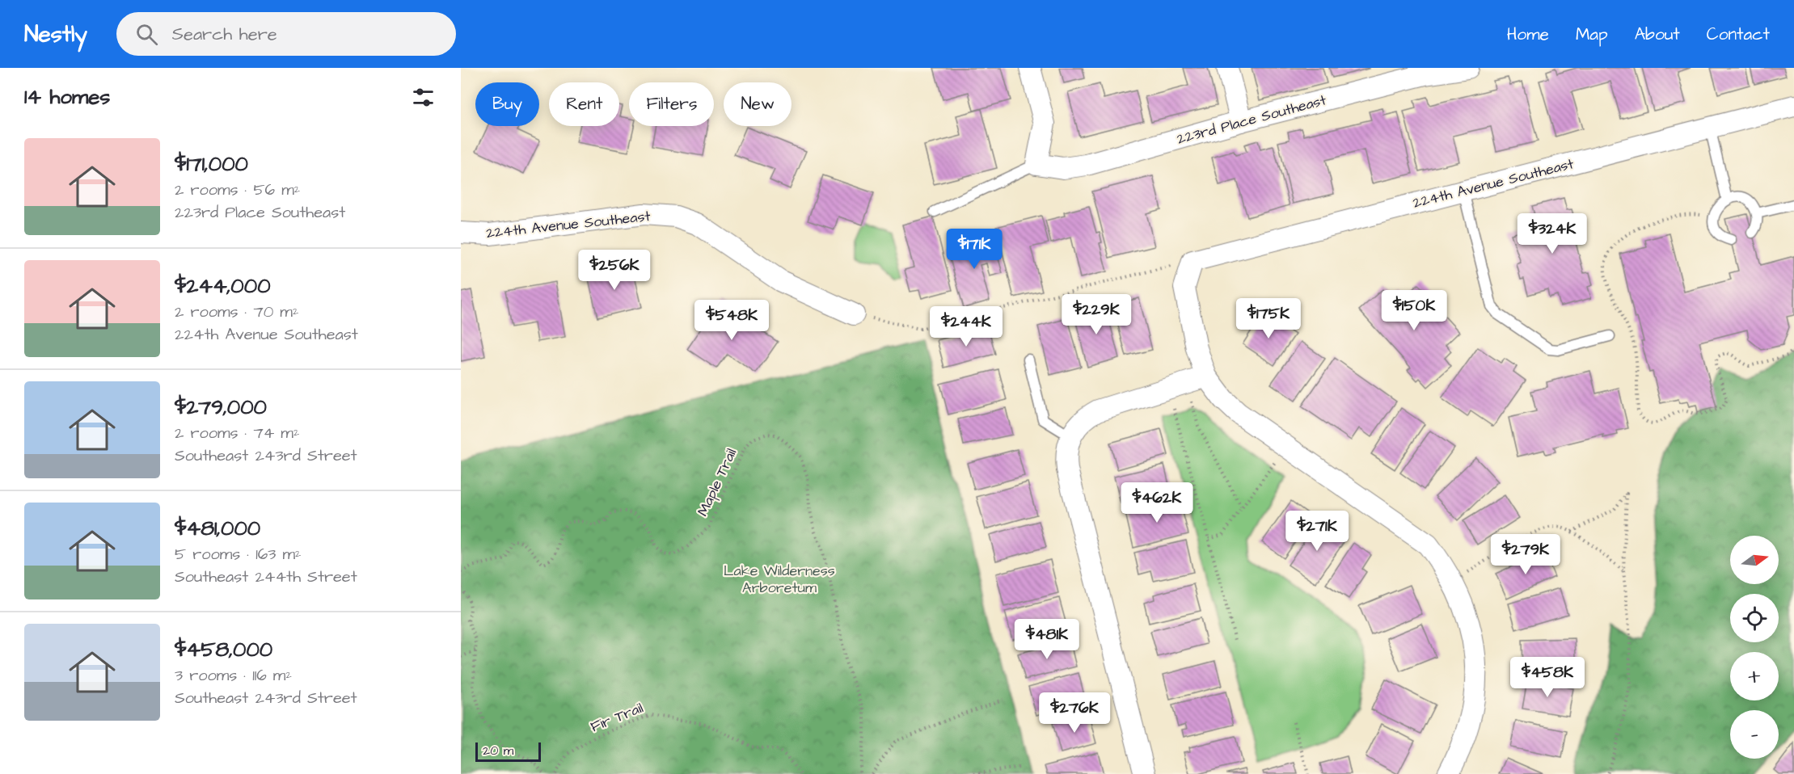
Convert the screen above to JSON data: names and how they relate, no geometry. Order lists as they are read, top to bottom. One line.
{"streets":{"street":["223rd Place Southeast","224th Avenue Southeast"],"path":["Maple Trail","Fir Trail"]},"parks":["Lake Wilderness Arboretum"],"scale_bar":"20 m","north":"right","page":{"header":"Nestly","search":"Search here","nav":["Home","Map","About","Contact"],"heading":"14 homes","chip":["Buy","Rent","Filters","New"],"list":[{"name":"$171,000","note":"2 rooms · 56 m² · 223rd Place Southeast"},{"name":"$244,000","note":"2 rooms · 70 m² · 224th Avenue Southeast"},{"name":"$279,000","note":"2 rooms · 74 m² · Southeast 243rd Street"},{"name":"$481,000","note":"5 rooms · 163 m² · Southeast 244th Street"},{"name":"$458,000","note":"3 rooms · 116 m² · Southeast 243rd Street"}],"price":["$324K","$171K","$256K","$150K","$229K","$175K","$548K","$244K","$462K","$271K","$279K","$481K","$458K","$276K"],"map_buttons":["+","−"],"scale":"20 m"}}
